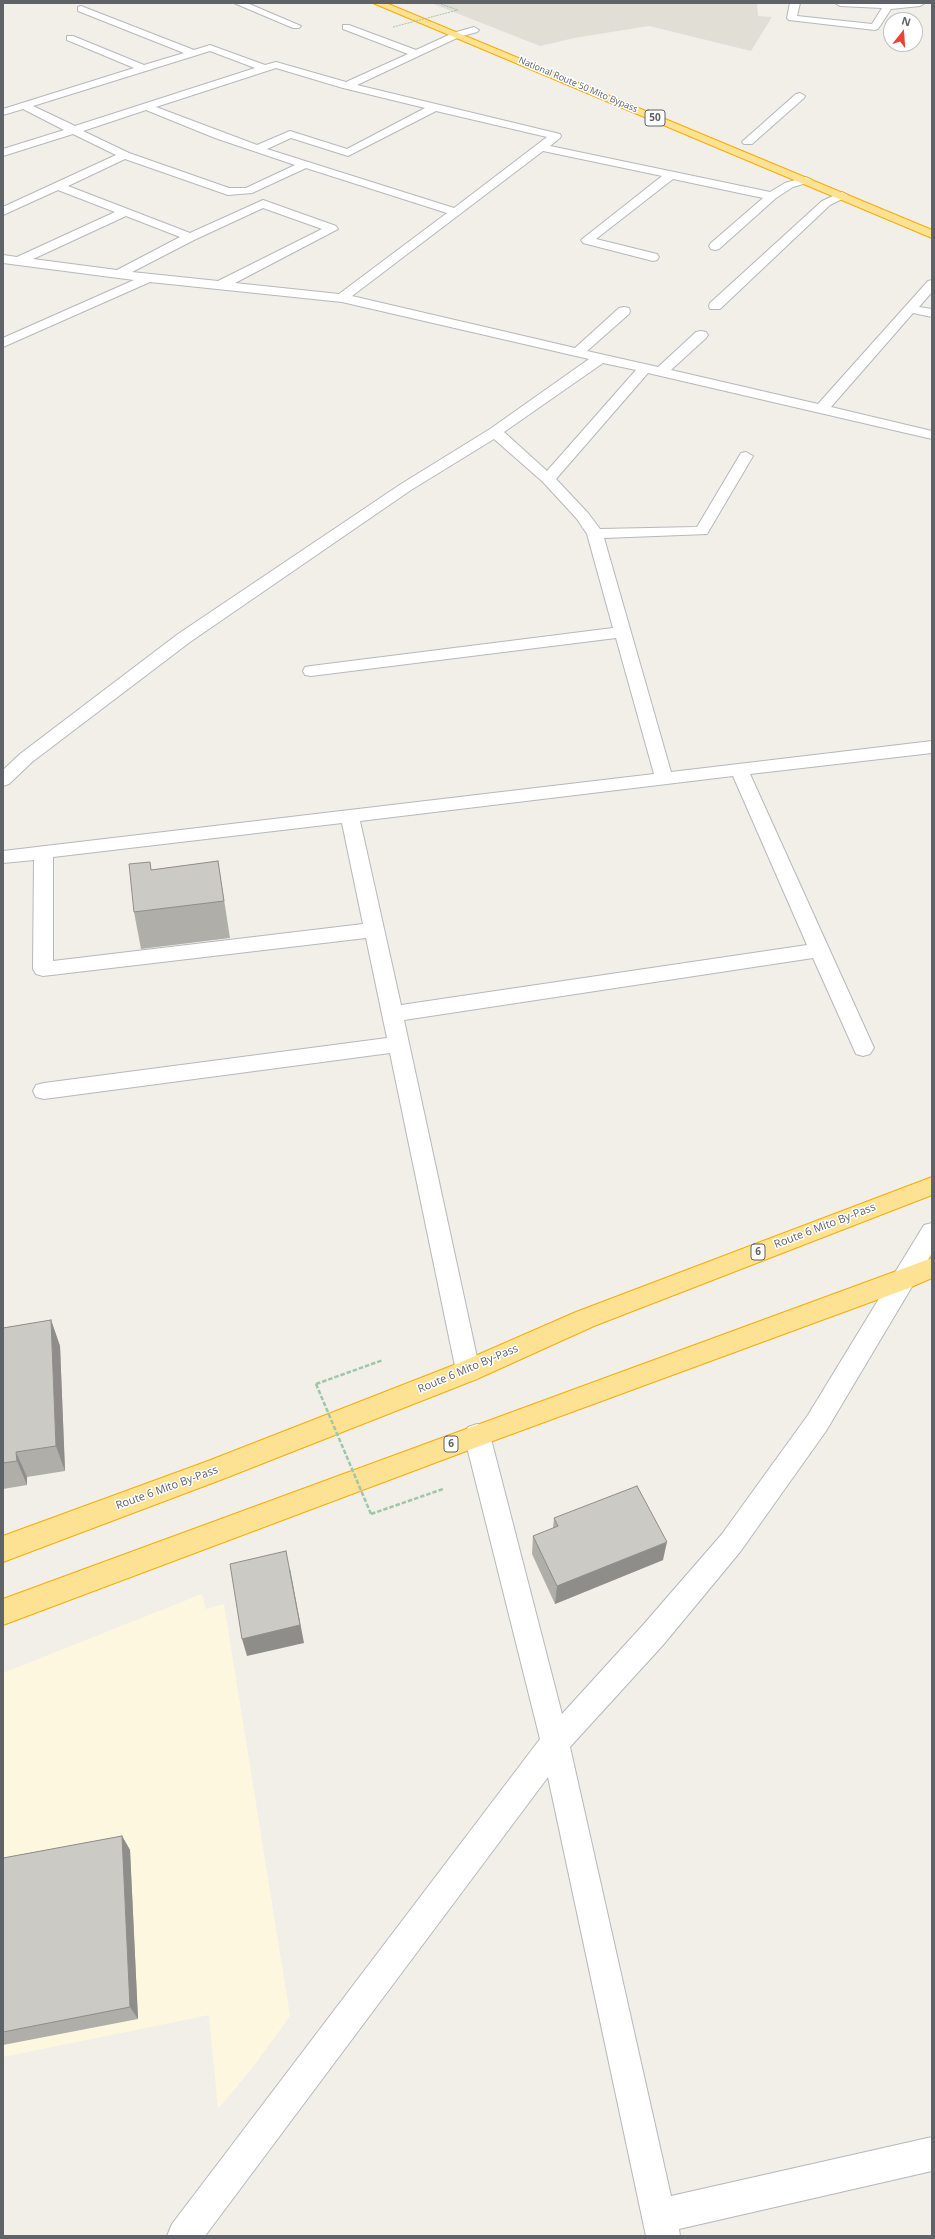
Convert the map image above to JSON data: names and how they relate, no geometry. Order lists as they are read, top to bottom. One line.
{"streets":{"highway":["National Route 50 Mito Bypass","50","Route 6 Mito By-Pass","6"]},"north":"top"}
